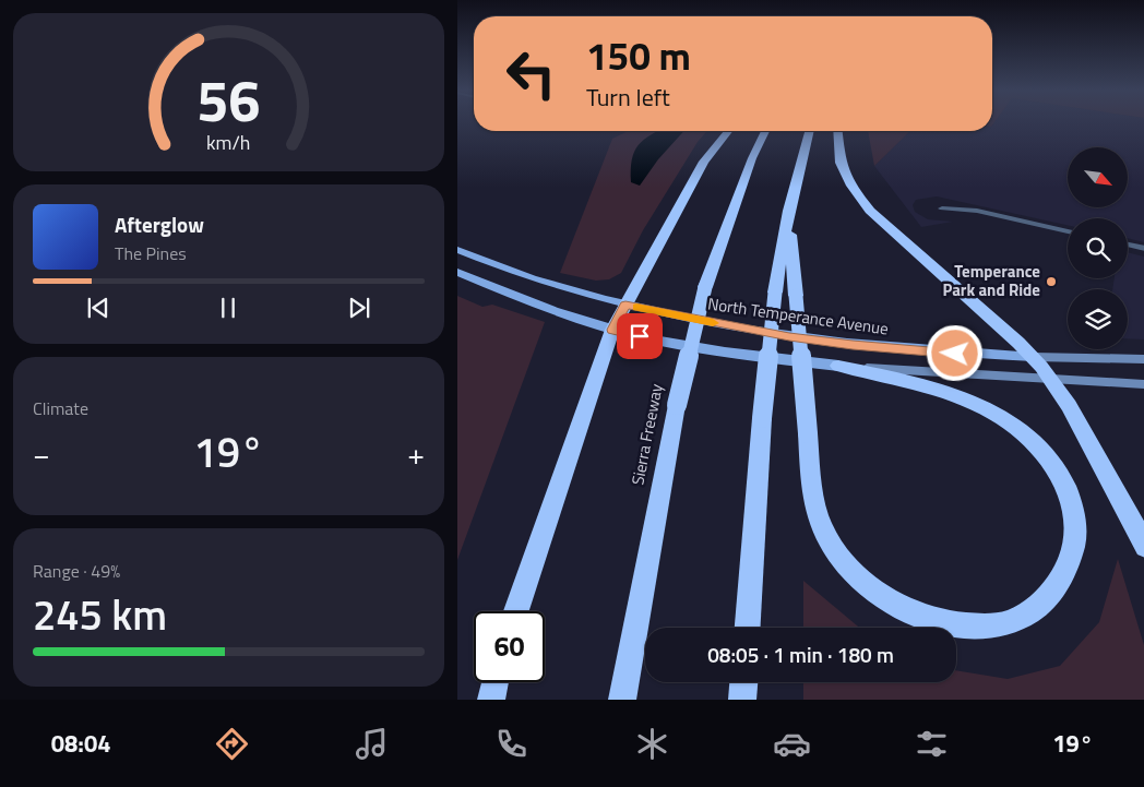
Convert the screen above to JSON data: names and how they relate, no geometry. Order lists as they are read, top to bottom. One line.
{"streets":{"highway":["Sierra Freeway"],"main road":["North Temperance Avenue"]},"places":["Temperance Park and Ride"],"north":"bottom right","page":{"turn":["150 m","Turn left"],"song":["Afterglow","The Pines"],"tile":["Climate",["Range · 49%","245 km"]],"heat":["−","19°","+"],"limit":"60","trip":"08:05 · 1 min · 180 m","tabs":["08:04","19°"],"gauge":["56","km/h"]}}
